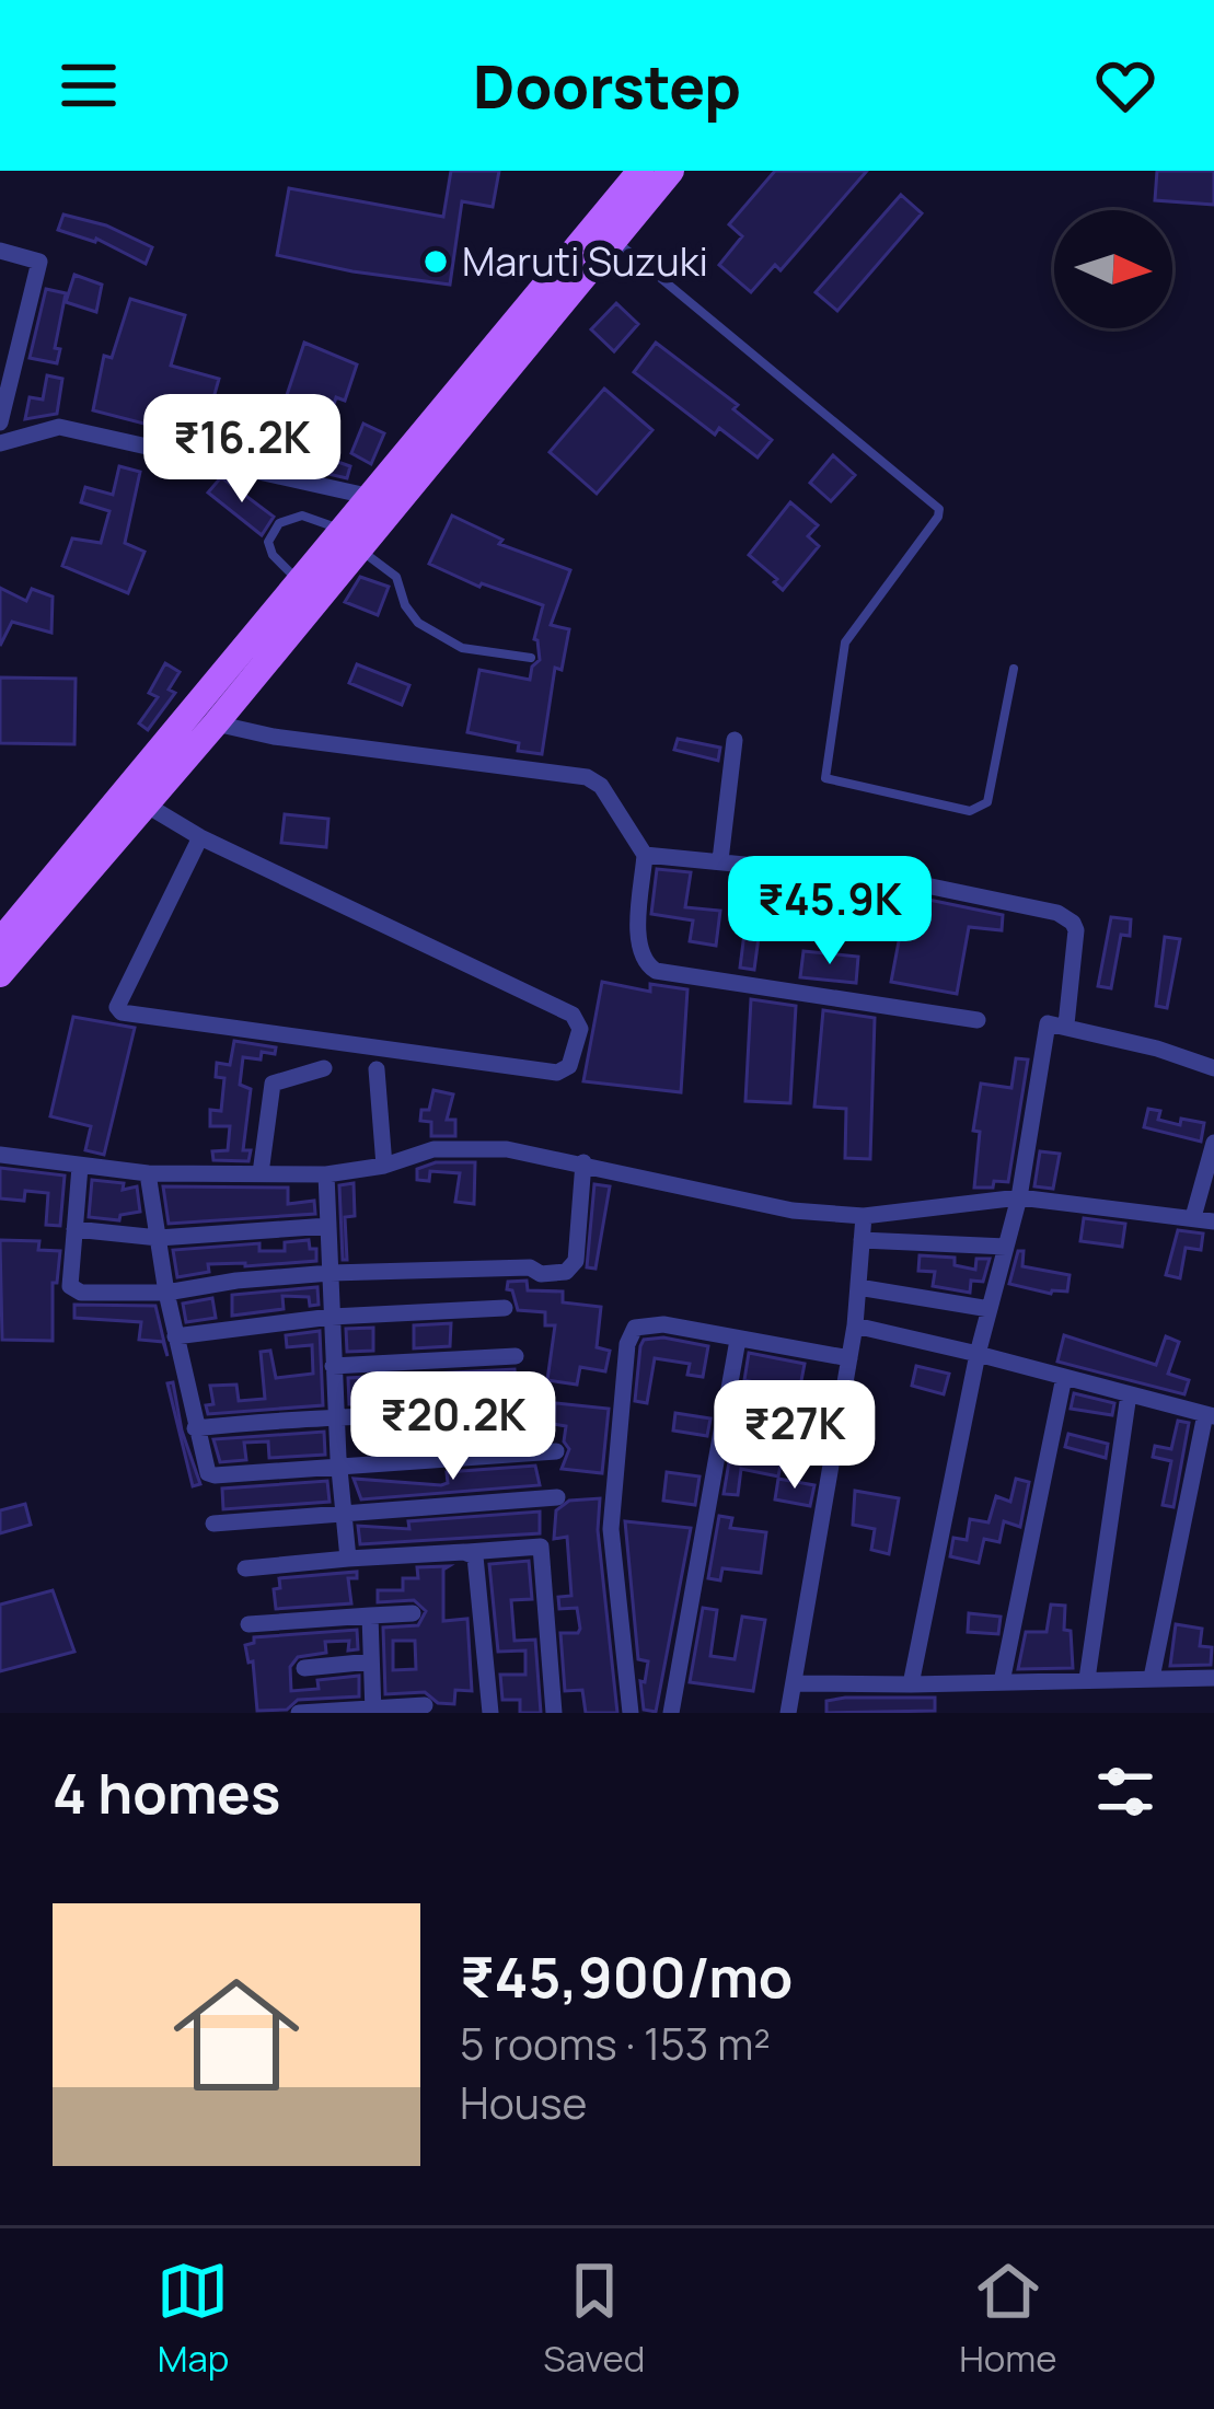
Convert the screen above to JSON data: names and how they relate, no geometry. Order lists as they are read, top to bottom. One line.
{"places":["Maruti Suzuki"],"north":"right","page":{"header":"Doorstep","price":["₹16.2K","₹45.9K","₹20.2K","₹27K"],"heading":"4 homes","list":[{"name":"₹45,900/mo","note":"5 rooms · 153 m² · House"}],"tabs":["Map","Saved","Home"]}}
